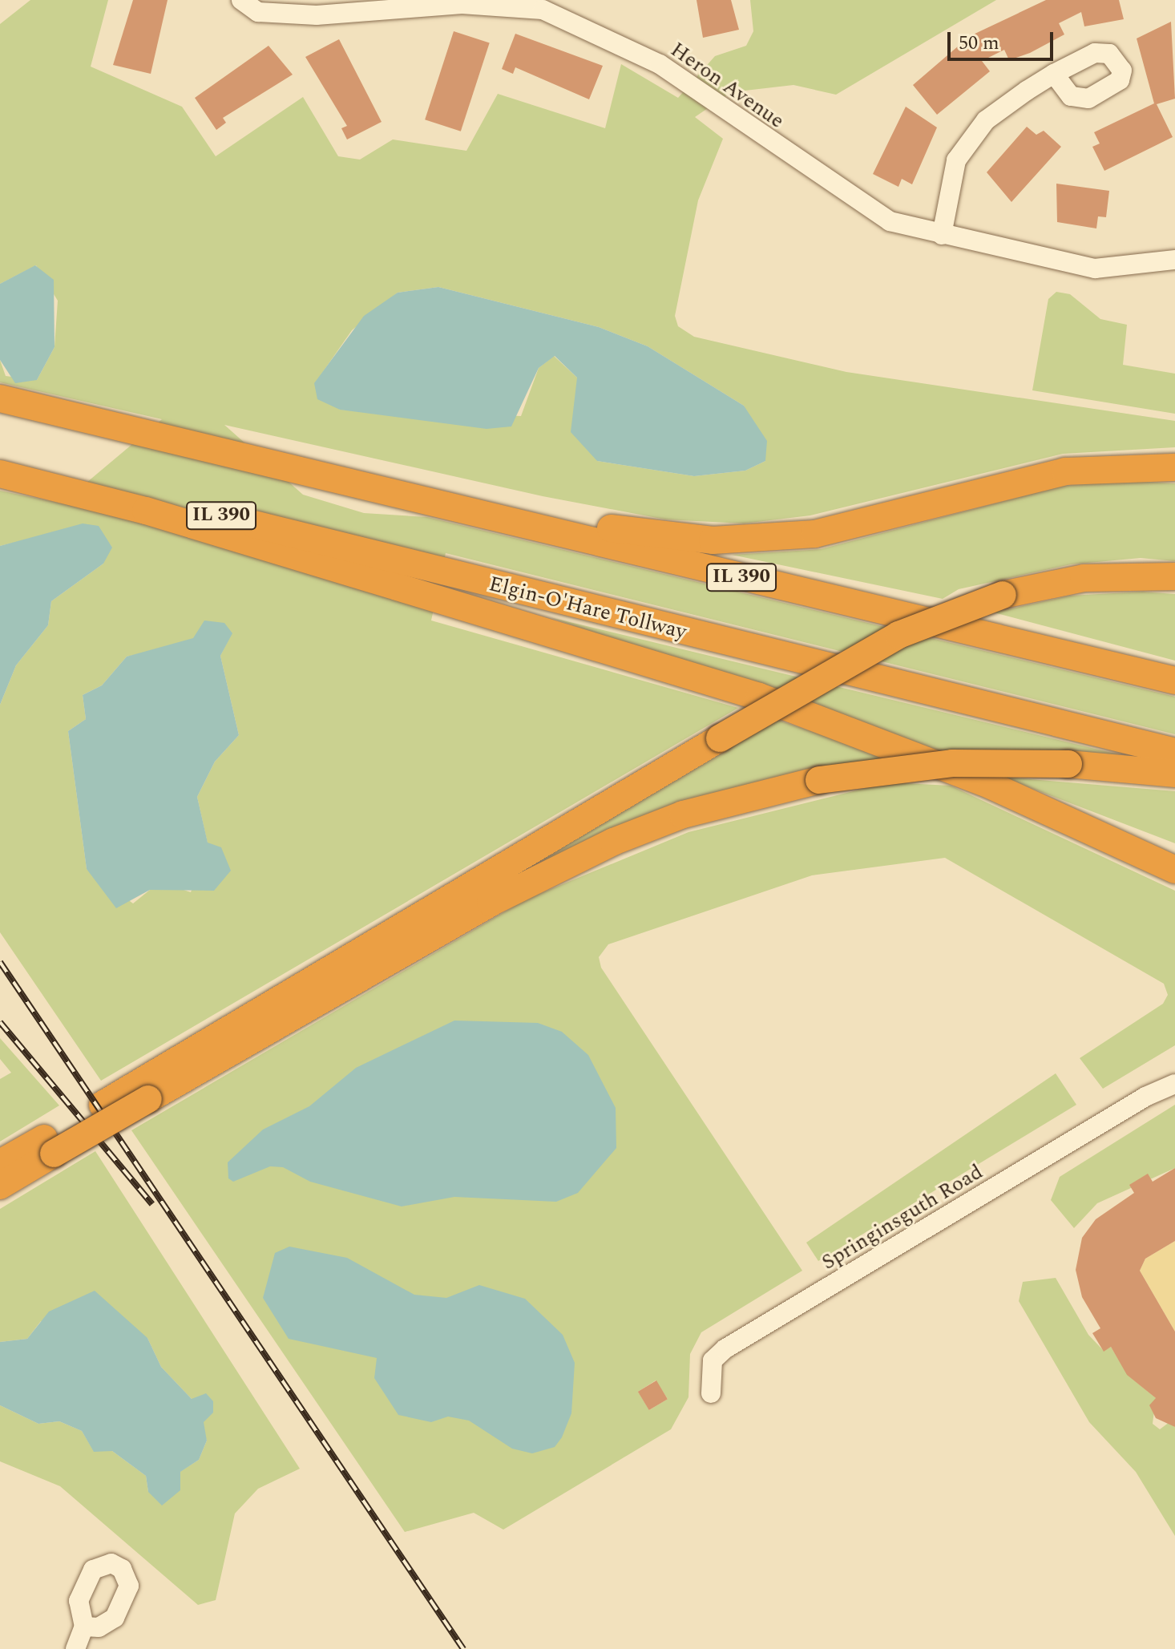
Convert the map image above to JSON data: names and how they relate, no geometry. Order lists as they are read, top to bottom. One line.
{"streets":{"highway":["IL 390","Elgin-O'Hare Tollway"],"street":["Heron Avenue","Springinsguth Road"]},"scale_bar":"50 m"}
